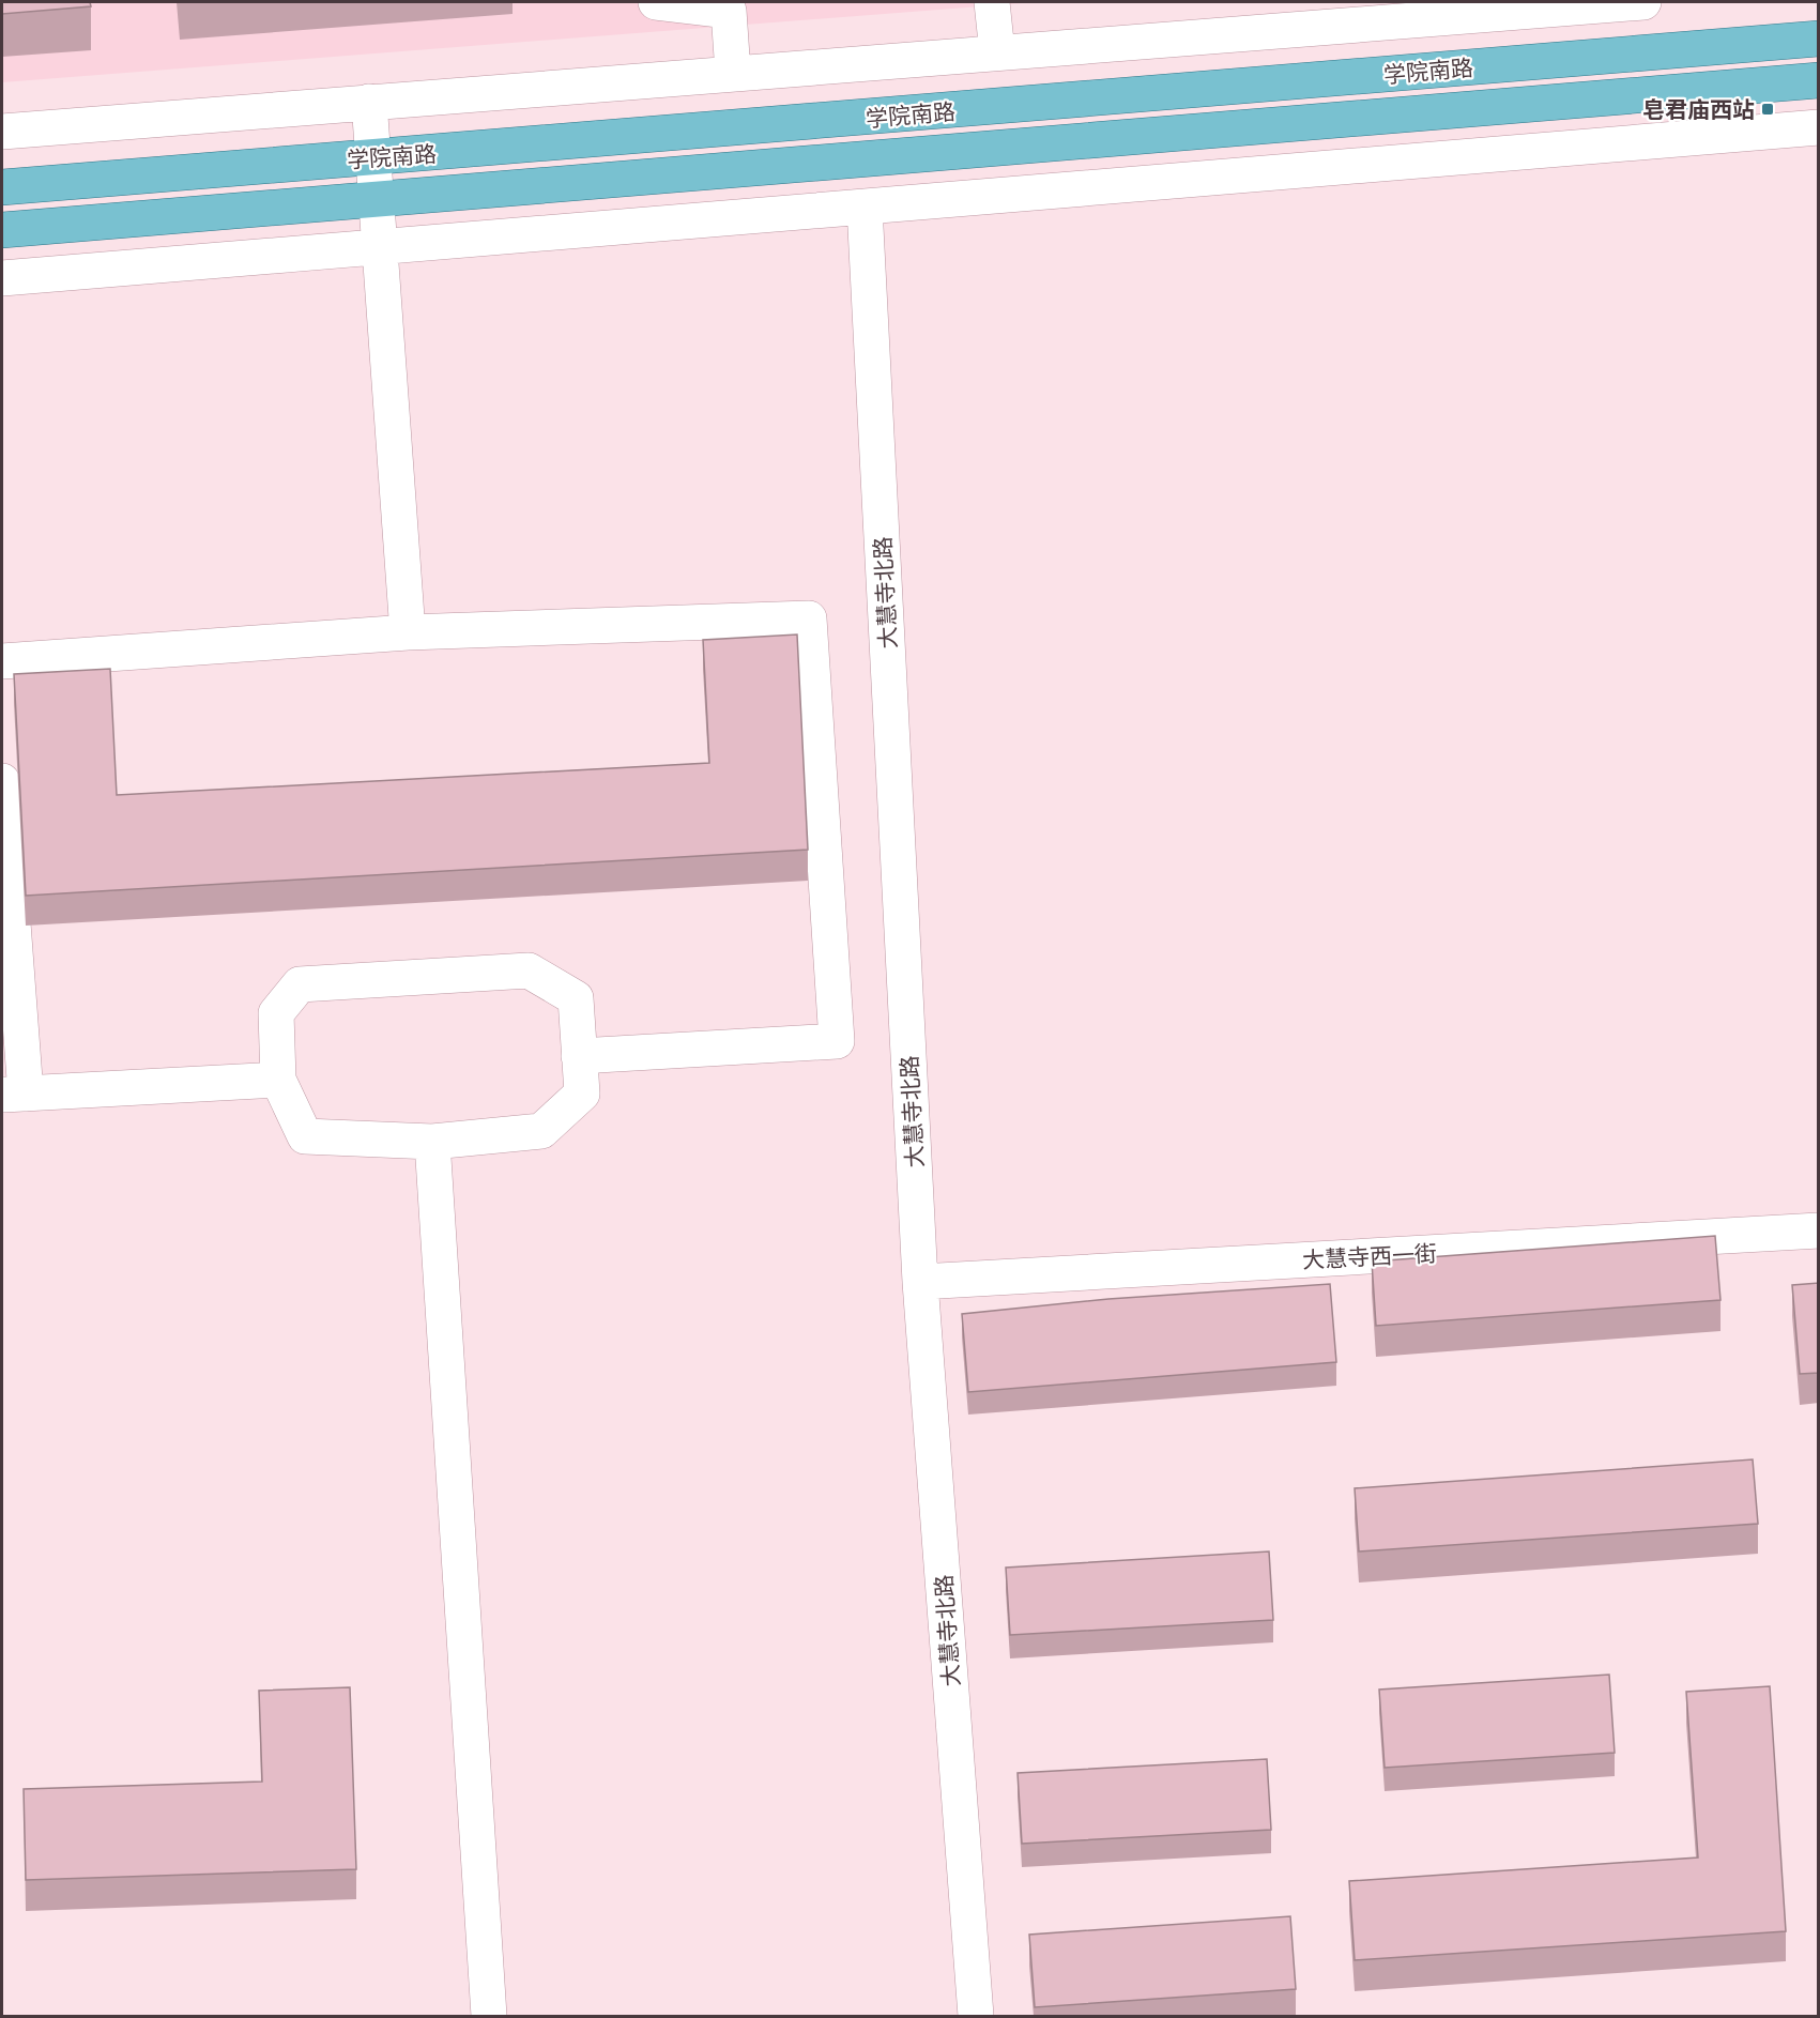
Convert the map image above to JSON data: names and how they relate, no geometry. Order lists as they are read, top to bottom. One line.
{"streets":{"main road":["学院南路"],"street":["大慧寺北路","大慧寺西一街"]},"crossings":[["大慧寺北路","大慧寺西一街"]],"places":{"transit":["皂君庙西站"]}}
